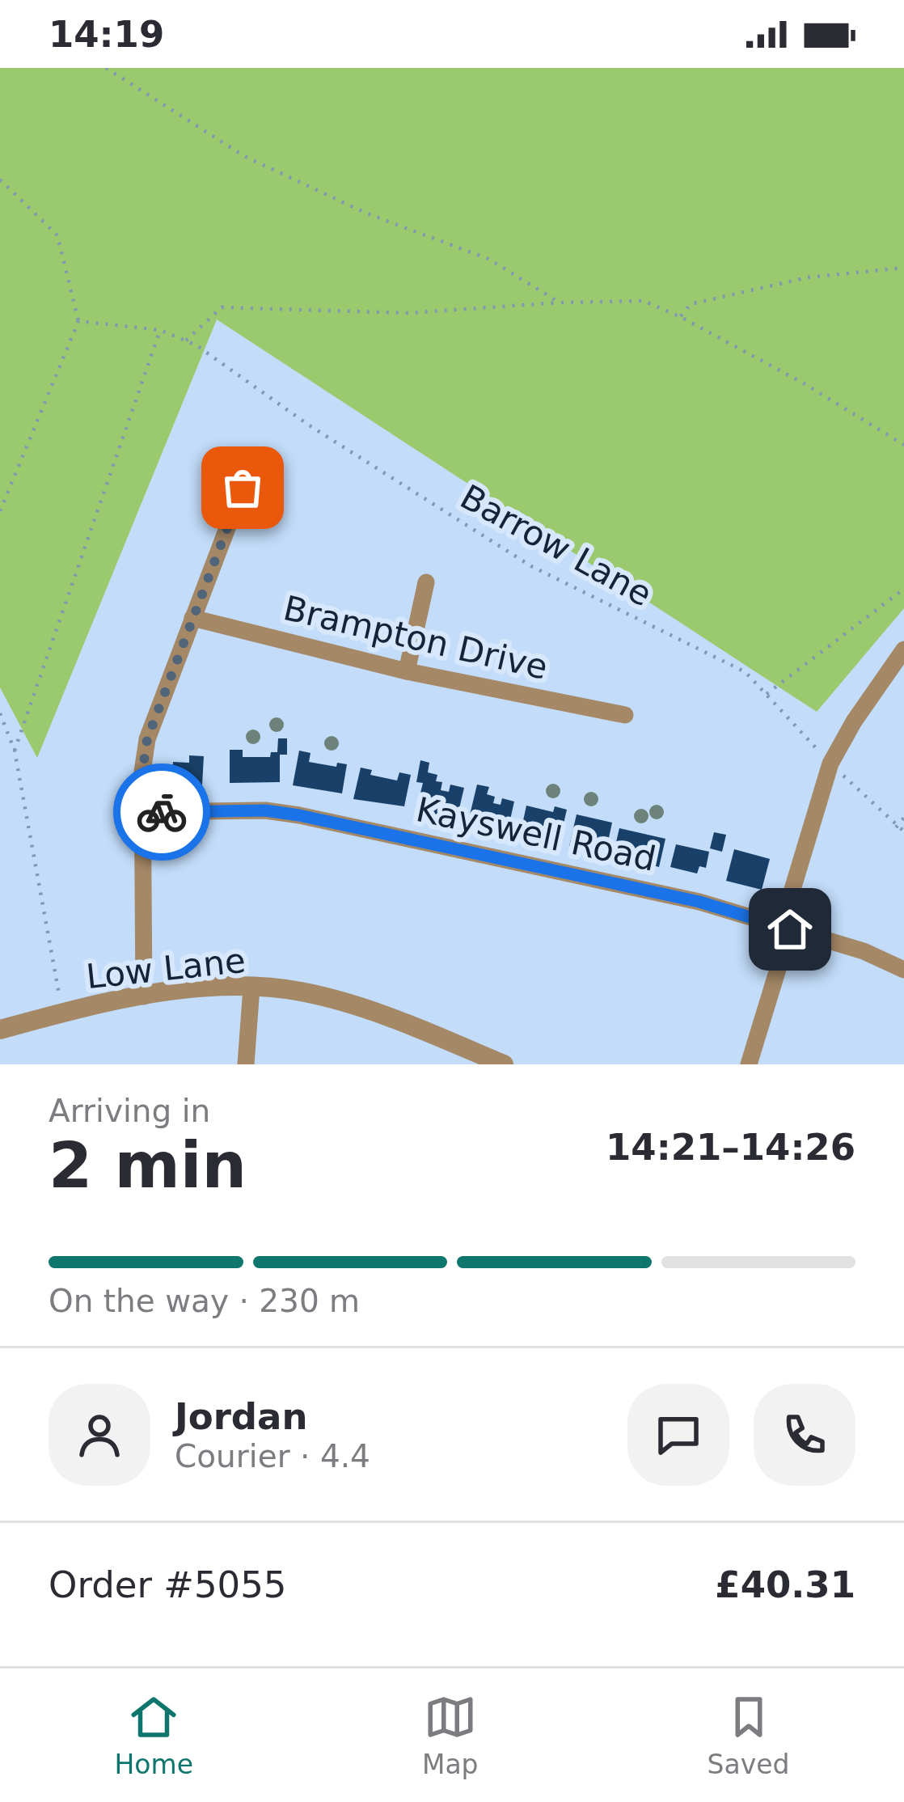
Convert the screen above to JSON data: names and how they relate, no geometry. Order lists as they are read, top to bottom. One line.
{"streets":{"street":["Brampton Drive","Kayswell Road","Low Lane"],"path":["Barrow Lane"]},"page":{"status":"14:19","heading":["2 min","Arriving in","14:21–14:26"],"panel":["Jordan","Courier · 4.4","Order #5055","£40.31"],"bar":"On the way · 230 m","tabs":["Home","Map","Saved"]}}
